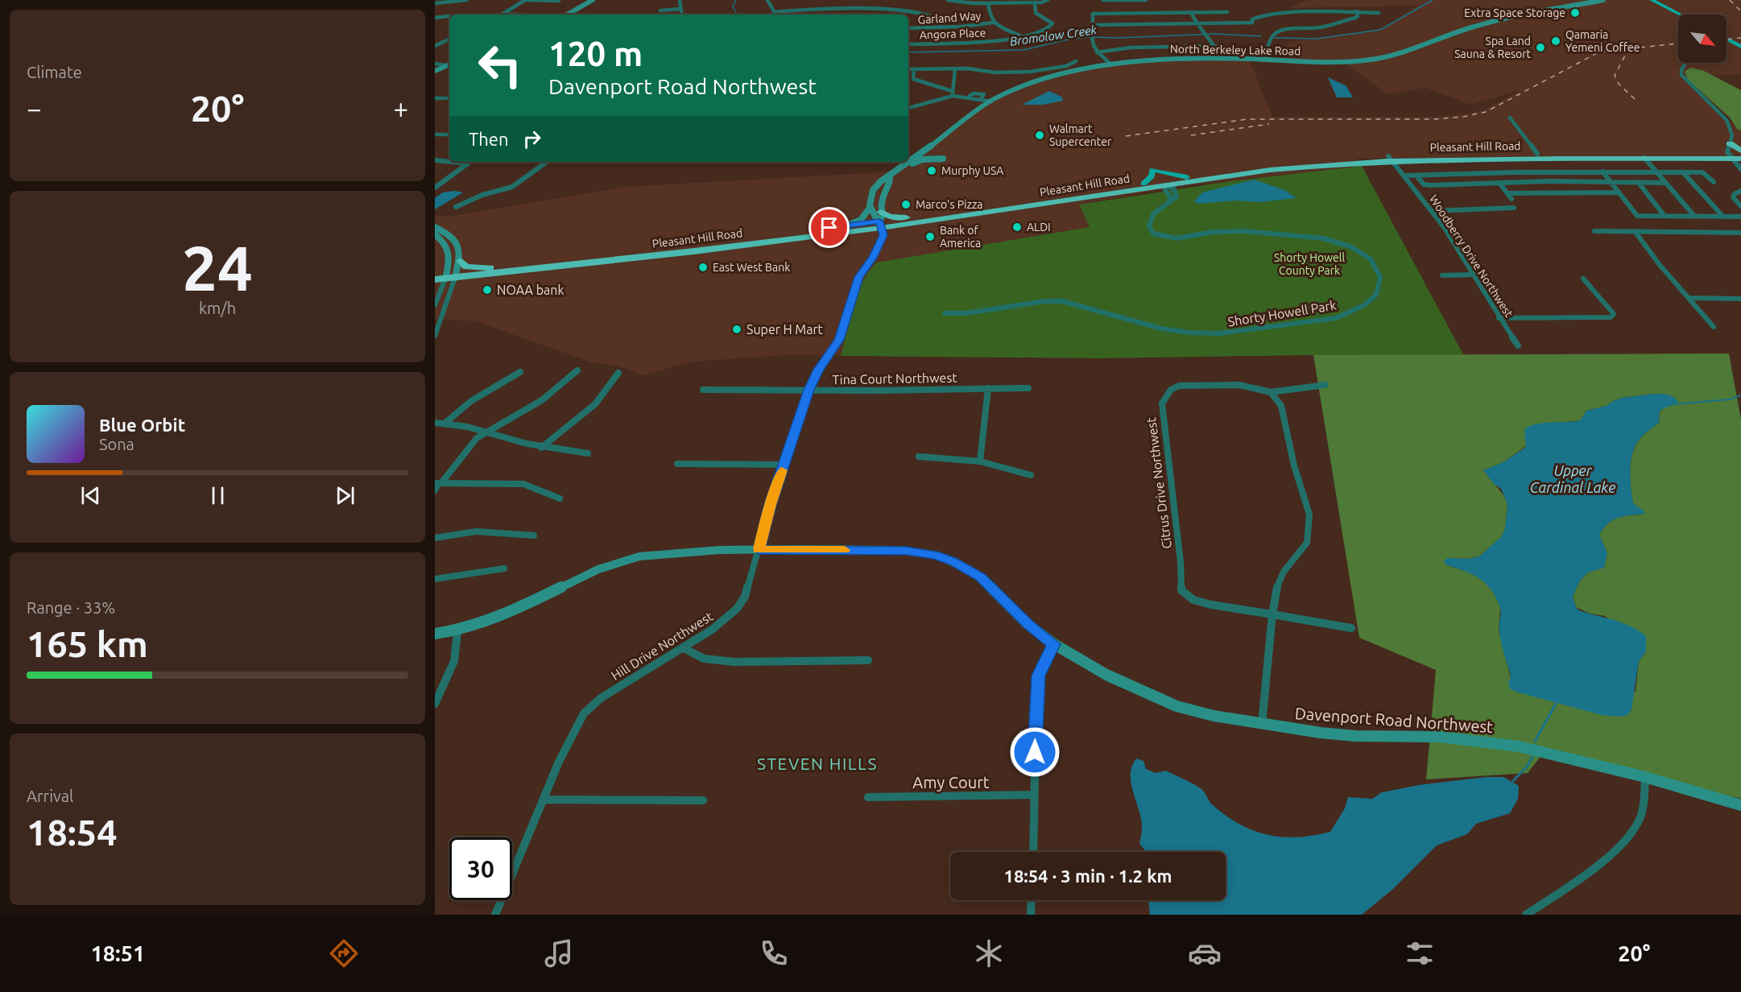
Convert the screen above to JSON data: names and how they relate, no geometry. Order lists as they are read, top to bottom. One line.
{"streets":{"highway":["Pleasant Hill Road"],"street":["Garland Way","Angora Place","North Berkeley Lake Road","Woodberry Drive Northwest","Shorty Howell Park","Tina Court Northwest","Citrus Drive Northwest","Hill Drive Northwest","Davenport Road Northwest","Amy Court"]},"crossings":[["Pleasant Hill Road","Woodberry Drive Northwest"],["Pleasant Hill Road","Shorty Howell Park"],["Pleasant Hill Road","Hill Drive Northwest"],["Tina Court Northwest","Hill Drive Northwest"],["Hill Drive Northwest","Davenport Road Northwest"]],"districts":["STEVEN HILLS"],"water":["Bromolow Creek","Upper Cardinal Lake"],"parks":["Shorty Howell County Park"],"places":["Extra Space Storage","Qamaria Yemeni Coffee","Spa Land Sauna & Resort","Walmart Supercenter","Murphy USA","Marco's Pizza","ALDI","Bank of America","East West Bank","NOAA bank","Super H Mart"],"north":"bottom right","page":{"tile":["Climate",["24","km/h"],["Range · 33%","165 km"],["Arrival","18:54"]],"turn":["120 m","Davenport Road Northwest"],"heat":["−","20°","+"],"then":"Then","song":["Blue Orbit","Sona"],"limit":"30","trip":"18:54 · 3 min · 1.2 km","tabs":["18:51","20°"]}}
